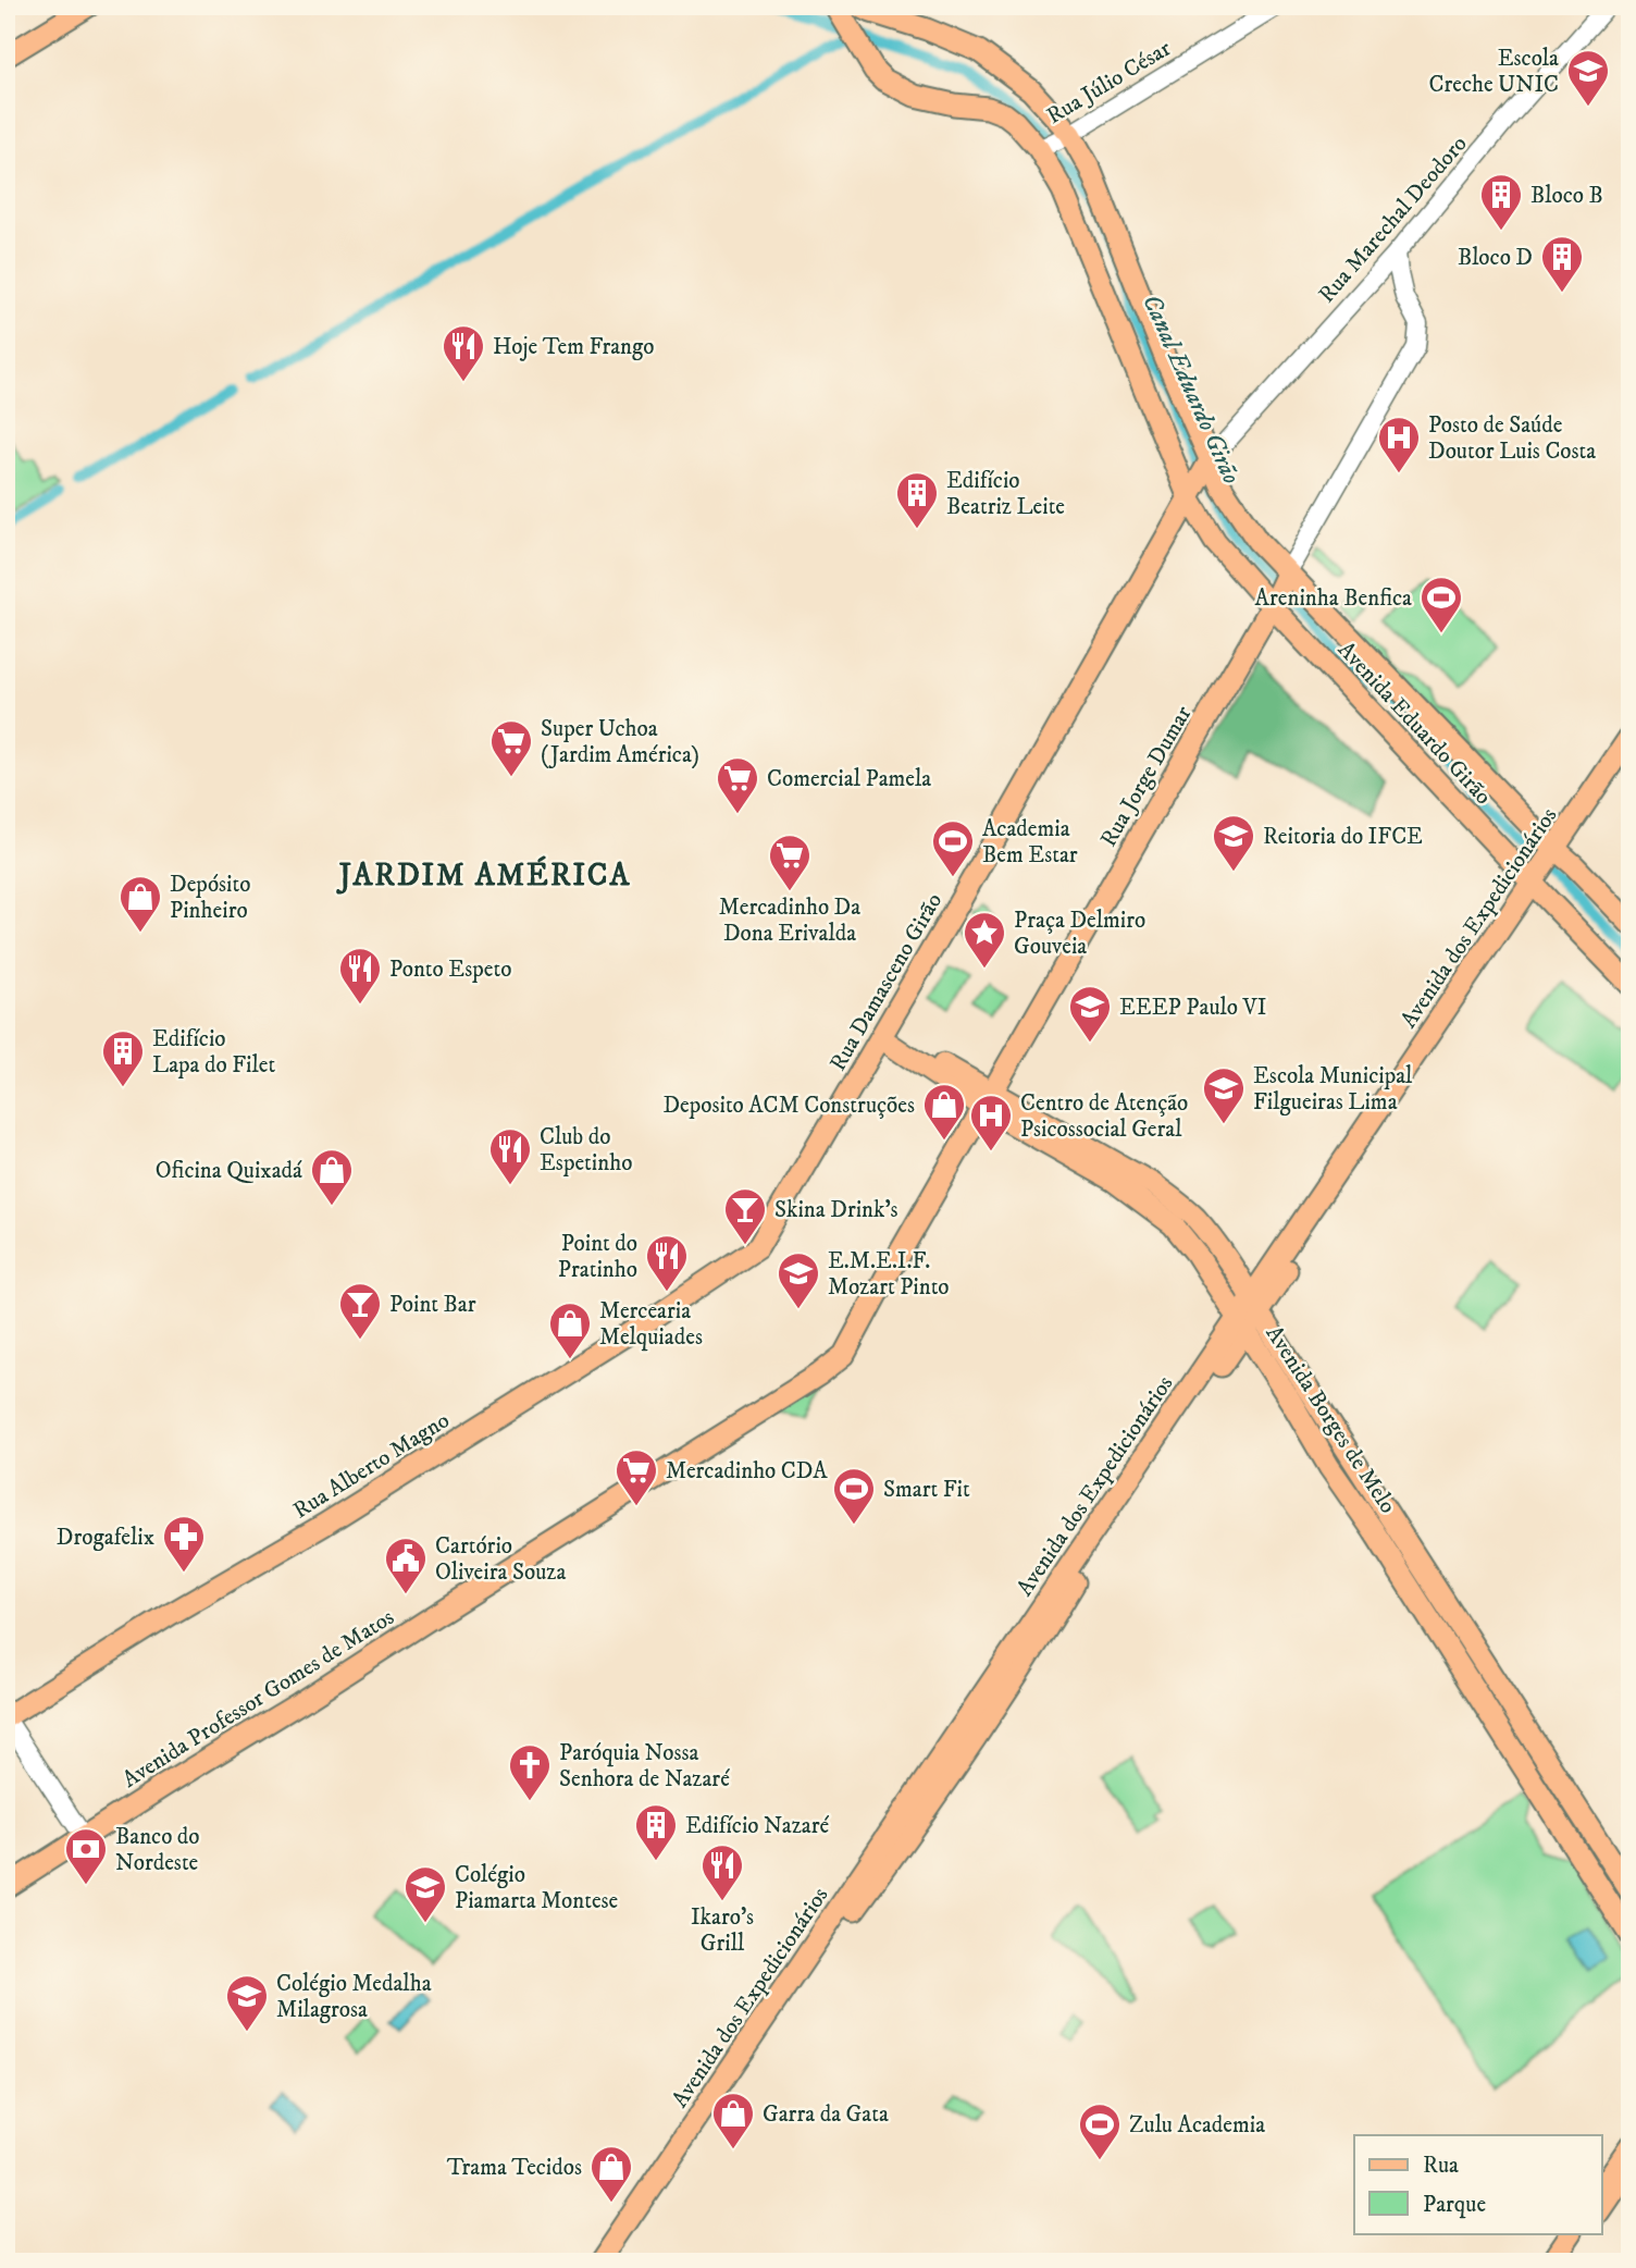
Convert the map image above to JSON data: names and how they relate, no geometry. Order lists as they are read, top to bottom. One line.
{"streets":{"main road":["Avenida Eduardo Girão","Rua Jorge Dumar","Avenida dos Expedicionários","Rua Damasceno Girão","Avenida Borges de Melo","Rua Alberto Magno","Avenida Professor Gomes de Matos"],"street":["Rua Júlio César","Rua Marechal Deodoro"]},"crossings":[["Rua Júlio César","Avenida Eduardo Girão"],["Rua Marechal Deodoro","Avenida Eduardo Girão"],["Rua Marechal Deodoro","Rua Jorge Dumar"],["Rua Marechal Deodoro","Rua Damasceno Girão"],["Avenida Eduardo Girão","Rua Jorge Dumar"],["Avenida Eduardo Girão","Avenida dos Expedicionários"],["Avenida Eduardo Girão","Rua Damasceno Girão"],["Rua Jorge Dumar","Avenida Borges de Melo"],["Rua Jorge Dumar","Avenida Professor Gomes de Matos"],["Avenida dos Expedicionários","Avenida Borges de Melo"],["Rua Damasceno Girão","Avenida Borges de Melo"],["Rua Damasceno Girão","Rua Alberto Magno"]],"districts":["JARDIM AMÉRICA"],"water":["Canal Eduardo Girão"],"places":{"school or university":["Escola Creche UNIC","Reitoria do IFCE","EEEP Paulo VI","Escola Municipal Filgueiras Lima","E.M.E.I.F. Mozart Pinto","Colégio Piamarta Montese","Colégio Medalha Milagrosa"],"building":["Bloco B","Bloco D","Edifício Beatriz Leite","Edifício Lapa do Filet","Edifício Nazaré"],"restaurant":["Hoje Tem Frango","Ponto Espeto","Club do Espetinho","Point do Pratinho","Ikaro's Grill"],"hospital":["Posto de Saúde Doutor Luis Costa","Centro de Atenção Psicossocial Geral"],"sports":["Areninha Benfica","Academia Bem Estar","Smart Fit","Zulu Academia"],"supermarket":["Super Uchoa (Jardim América)","Comercial Pamela","Mercadinho Da Dona Erivalda","Mercadinho CDA"],"shop":["Depósito Pinheiro","Deposito ACM Construções","Oficina Quixadá","Mercearia Melquiades","Garra da Gata","Trama Tecidos"],"place":["Praça Delmiro Gouveia"],"bar":["Skina Drink's","Point Bar"],"pharmacy":["Drogafelix"],"public building":["Cartório Oliveira Souza"],"church":["Paróquia Nossa Senhora de Nazaré"],"bank":["Banco do Nordeste"]},"legend":["Rua","Parque"]}
